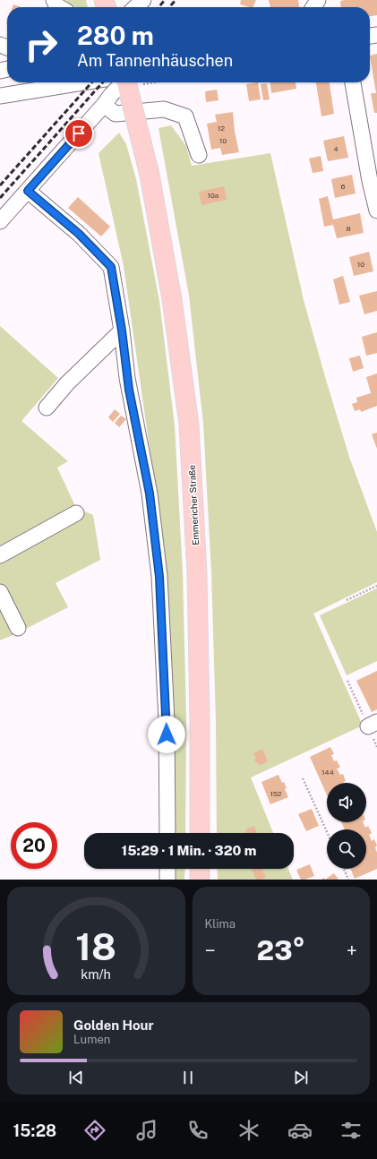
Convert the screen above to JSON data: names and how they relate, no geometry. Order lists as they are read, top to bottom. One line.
{"streets":{"main road":["Emmericher Straße"]},"house_numbers":["12","10","4","6","10a","8","10","144","152"],"page":{"turn":["280 m","Am Tannenhäuschen"],"limit":"20","trip":"15:29 · 1 Min. · 320 m","tile":"Klima","heat":["−","23°","+"],"song":["Golden Hour","Lumen"],"tabs":"15:28","gauge":["18","km/h"]}}
